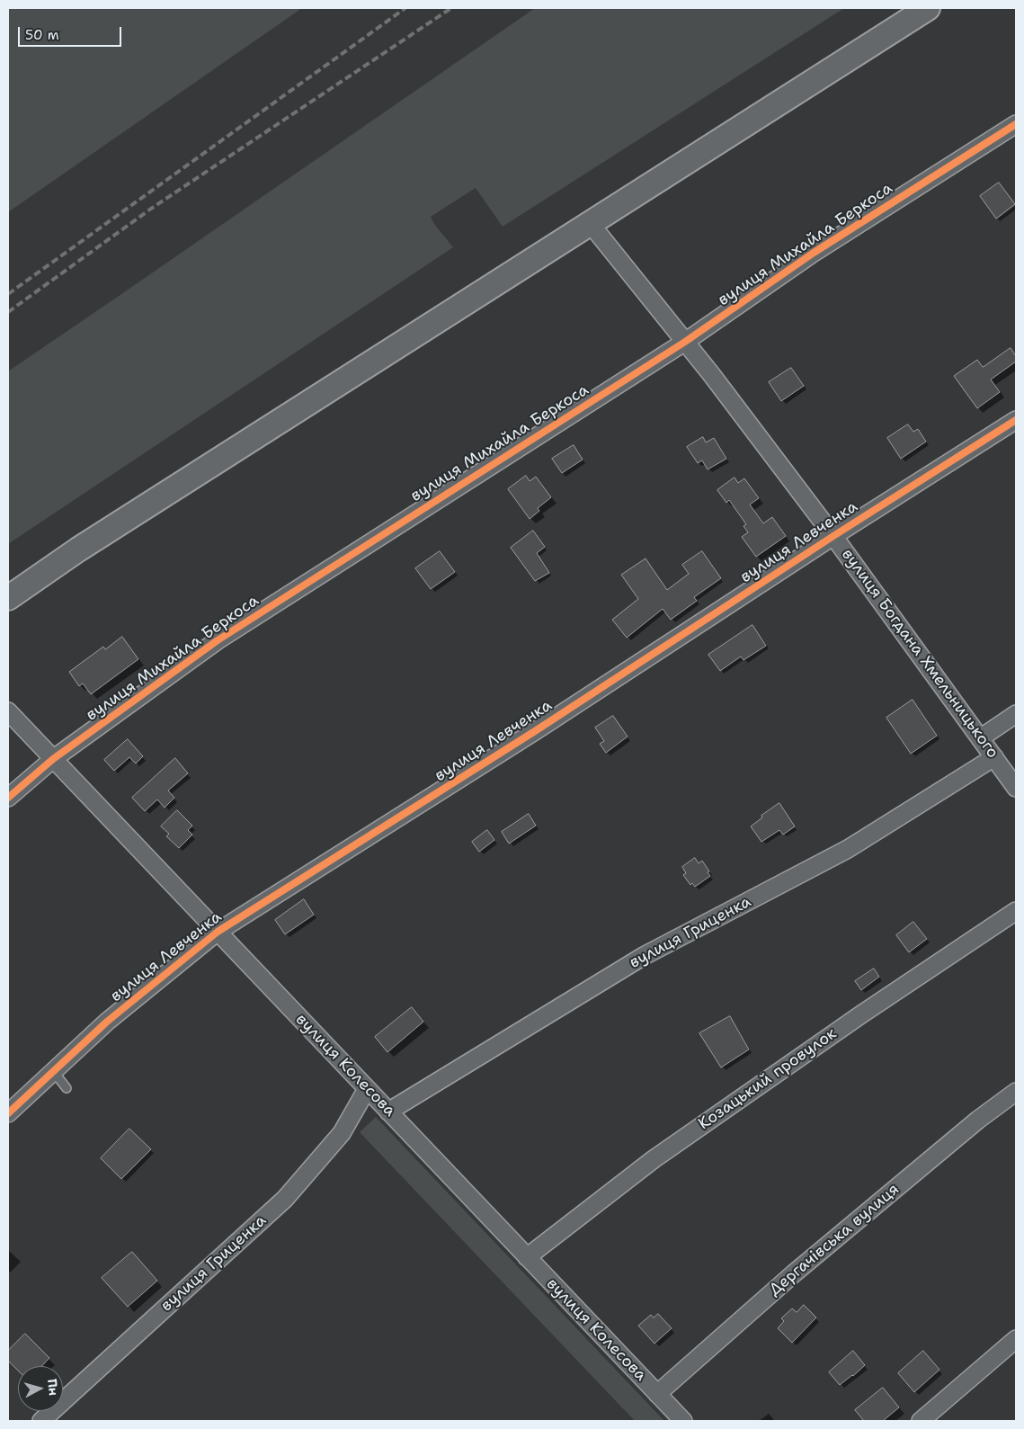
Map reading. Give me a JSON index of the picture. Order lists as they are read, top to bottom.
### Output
{
  "streets": {
    "street": [
      "вулиця Михайла Беркоса",
      "вулиця Левченка",
      "вулиця Богдана Хмельницького",
      "вулиця Гриценка",
      "вулиця Колесова",
      "Козацький провулок",
      "Дергачівська вулиця"
    ]
  },
  "crossings": [
    ["вулиця Михайла Беркоса", "вулиця Богдана Хмельницького"],
    ["вулиця Михайла Беркоса", "вулиця Колесова"],
    ["вулиця Левченка", "вулиця Богдана Хмельницького"],
    ["вулиця Левченка", "вулиця Колесова"],
    ["вулиця Богдана Хмельницького", "вулиця Гриценка"],
    ["вулиця Гриценка", "вулиця Колесова"],
    ["вулиця Колесова", "Козацький провулок"],
    ["вулиця Колесова", "Дергачівська вулиця"]
  ],
  "scale_bar": "50 m",
  "north": "right"
}
